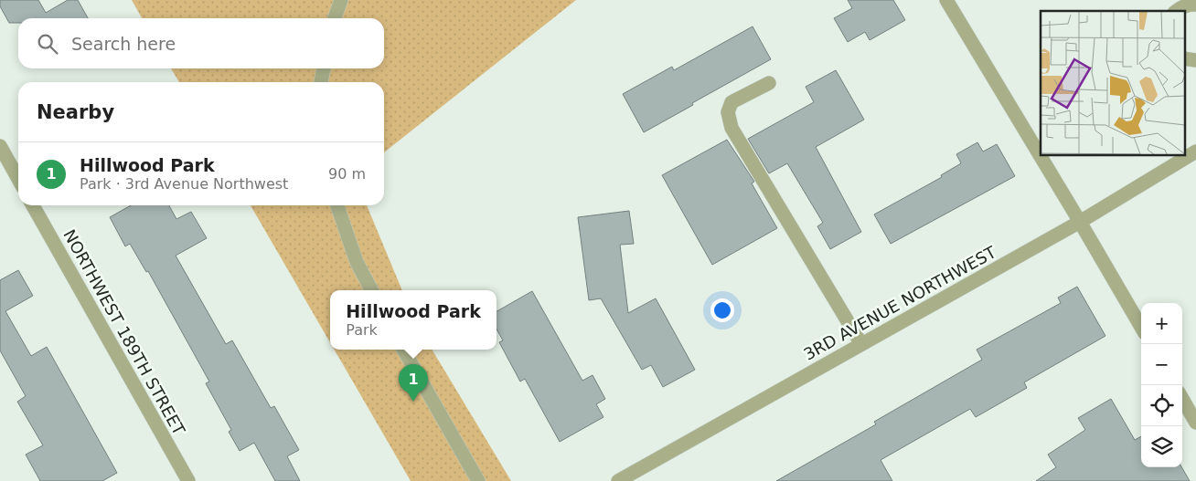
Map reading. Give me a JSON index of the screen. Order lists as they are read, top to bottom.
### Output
{
  "streets": {
    "street": ["3RD AVENUE NORTHWEST", "NORTHWEST 189TH STREET"]
  },
  "page": {
    "search": "Search here",
    "heading": "Nearby",
    "list": [
      {
        "mark": "1",
        "name": "Hillwood Park",
        "note": "Park · 3rd Avenue Northwest",
        "value": "90 m"
      }
    ],
    "popup": ["Hillwood Park", "Park"],
    "map_buttons": ["+", "−"],
    "pins": "1"
  }
}
